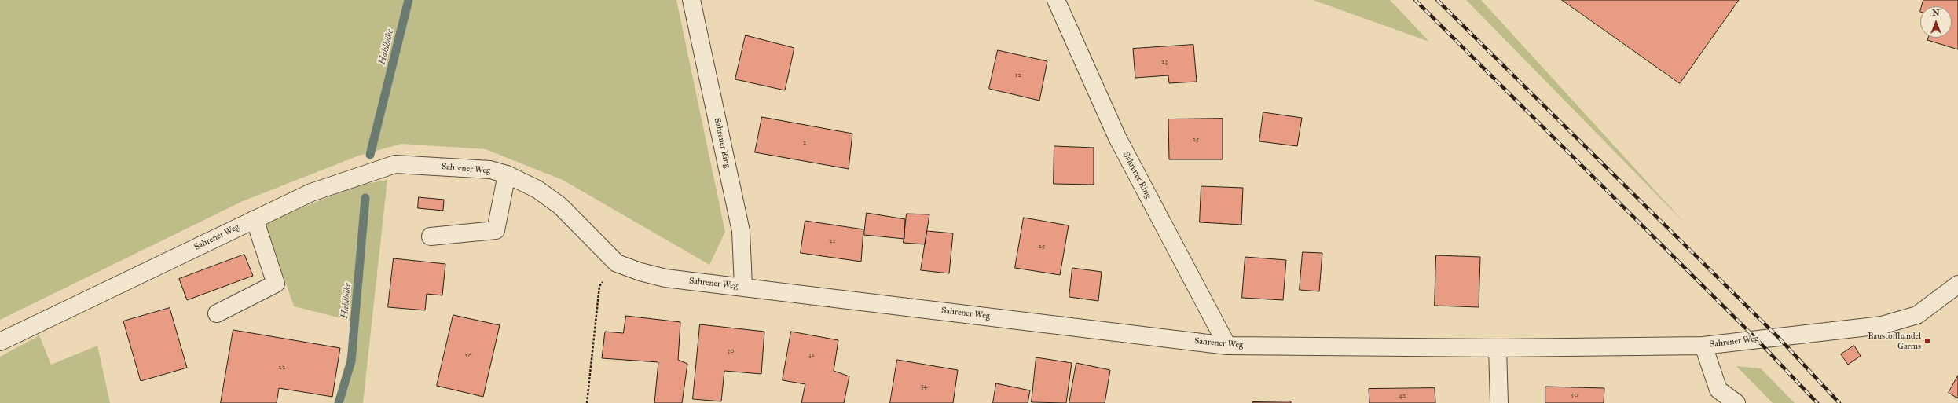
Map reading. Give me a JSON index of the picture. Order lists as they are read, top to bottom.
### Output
{
  "streets": {
    "street": ["Sahrener Ring", "Sahrener Weg"]
  },
  "crossings": [
    ["Sahrener Ring", "Sahrener Weg"]
  ],
  "water": ["Hahlbäke"],
  "places": ["Baustoffhandel Garms"],
  "house_numbers": [
    "23",
    "12",
    "25",
    "2",
    "23",
    "25",
    "30",
    "32",
    "26",
    "22",
    "34",
    "50",
    "42"
  ],
  "north": "top"
}
